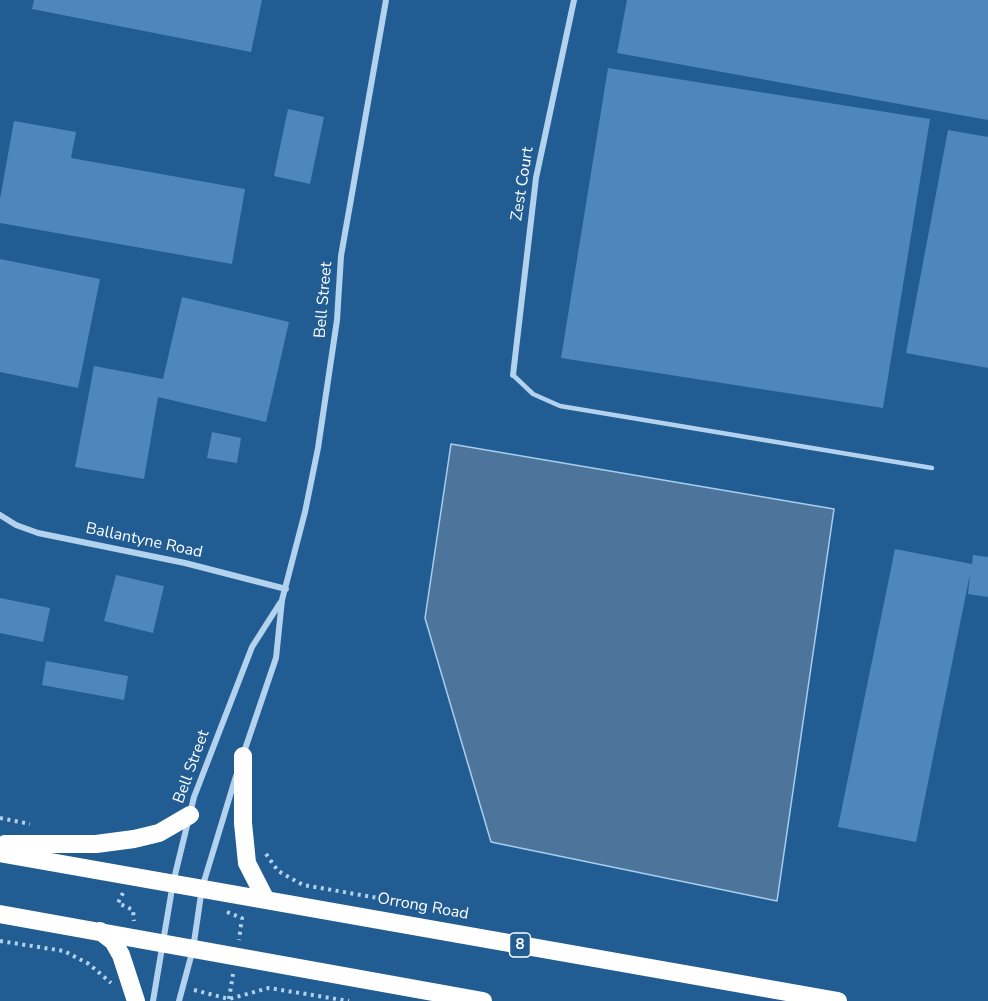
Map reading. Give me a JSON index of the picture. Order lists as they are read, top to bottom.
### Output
{
  "streets": {
    "highway": ["Orrong Road", "8"],
    "street": ["Zest Court", "Bell Street", "Ballantyne Road"]
  },
  "crossings": [
    ["Bell Street", "Ballantyne Road"],
    ["Bell Street", "Orrong Road"]
  ]
}
